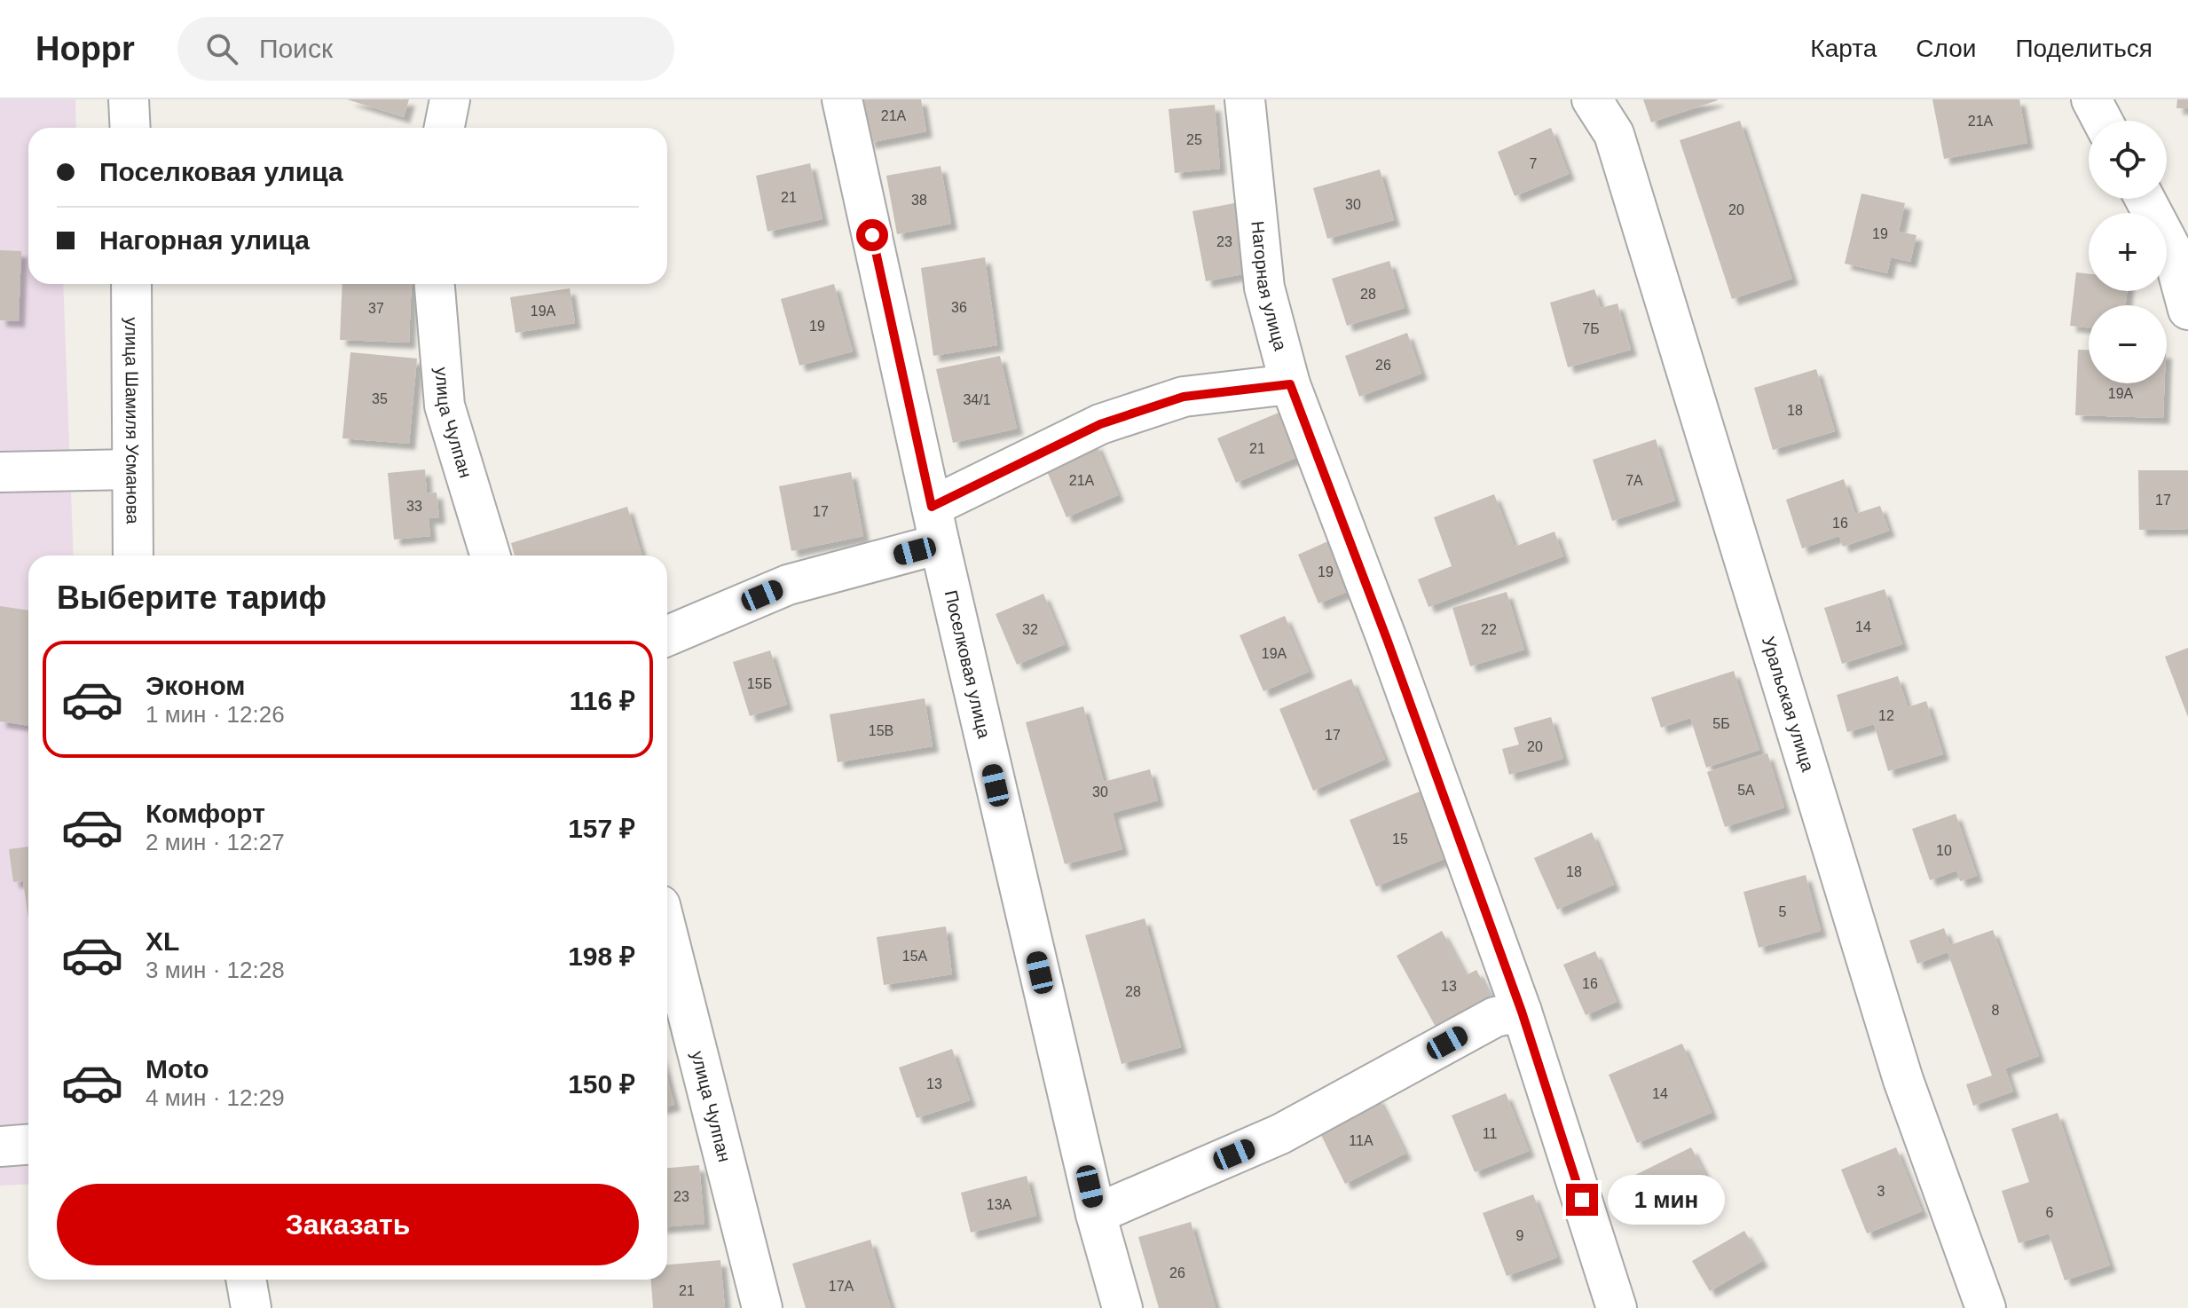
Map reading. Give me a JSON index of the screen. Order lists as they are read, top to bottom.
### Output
{
  "streets": {
    "street": [
      "Нагорная улица",
      "улица Шамиля Усманова",
      "улица Чулпан",
      "Поселковая улица",
      "Уральская улица"
    ]
  },
  "house_numbers": [
    "21А",
    "21А",
    "25",
    "7",
    "21",
    "38",
    "30",
    "20",
    "19",
    "23",
    "28",
    "36",
    "37",
    "19А",
    "19",
    "7Б",
    "26",
    "19А",
    "35",
    "34/1",
    "18",
    "21",
    "21А",
    "7А",
    "17",
    "33",
    "17",
    "16",
    "19",
    "14",
    "32",
    "22",
    "19А",
    "15Б",
    "12",
    "5Б",
    "15В",
    "17",
    "20",
    "5А",
    "30",
    "15",
    "10",
    "18",
    "5",
    "15А",
    "16",
    "13",
    "28",
    "8",
    "13",
    "14",
    "11",
    "11А",
    "3",
    "23",
    "13А",
    "6",
    "9",
    "26",
    "17А",
    "21"
  ],
  "page": {
    "header": "Hoppr",
    "search": "Поиск",
    "nav": ["Карта", "Слои", "Поделиться"],
    "map_buttons": ["+", "−"],
    "banner": ["Поселковая улица", "Нагорная улица"],
    "heading": "Выберите тариф",
    "list": [
      {
        "name": "Эконом",
        "note": "1 мин · 12:26",
        "value": "116 ₽"
      },
      {
        "name": "Комфорт",
        "note": "2 мин · 12:27",
        "value": "157 ₽"
      },
      {
        "name": "XL",
        "note": "3 мин · 12:28",
        "value": "198 ₽"
      },
      {
        "name": "Moto",
        "note": "4 мин · 12:29",
        "value": "150 ₽"
      }
    ],
    "buttons": "Заказать",
    "bubble": "1 мин"
  }
}
